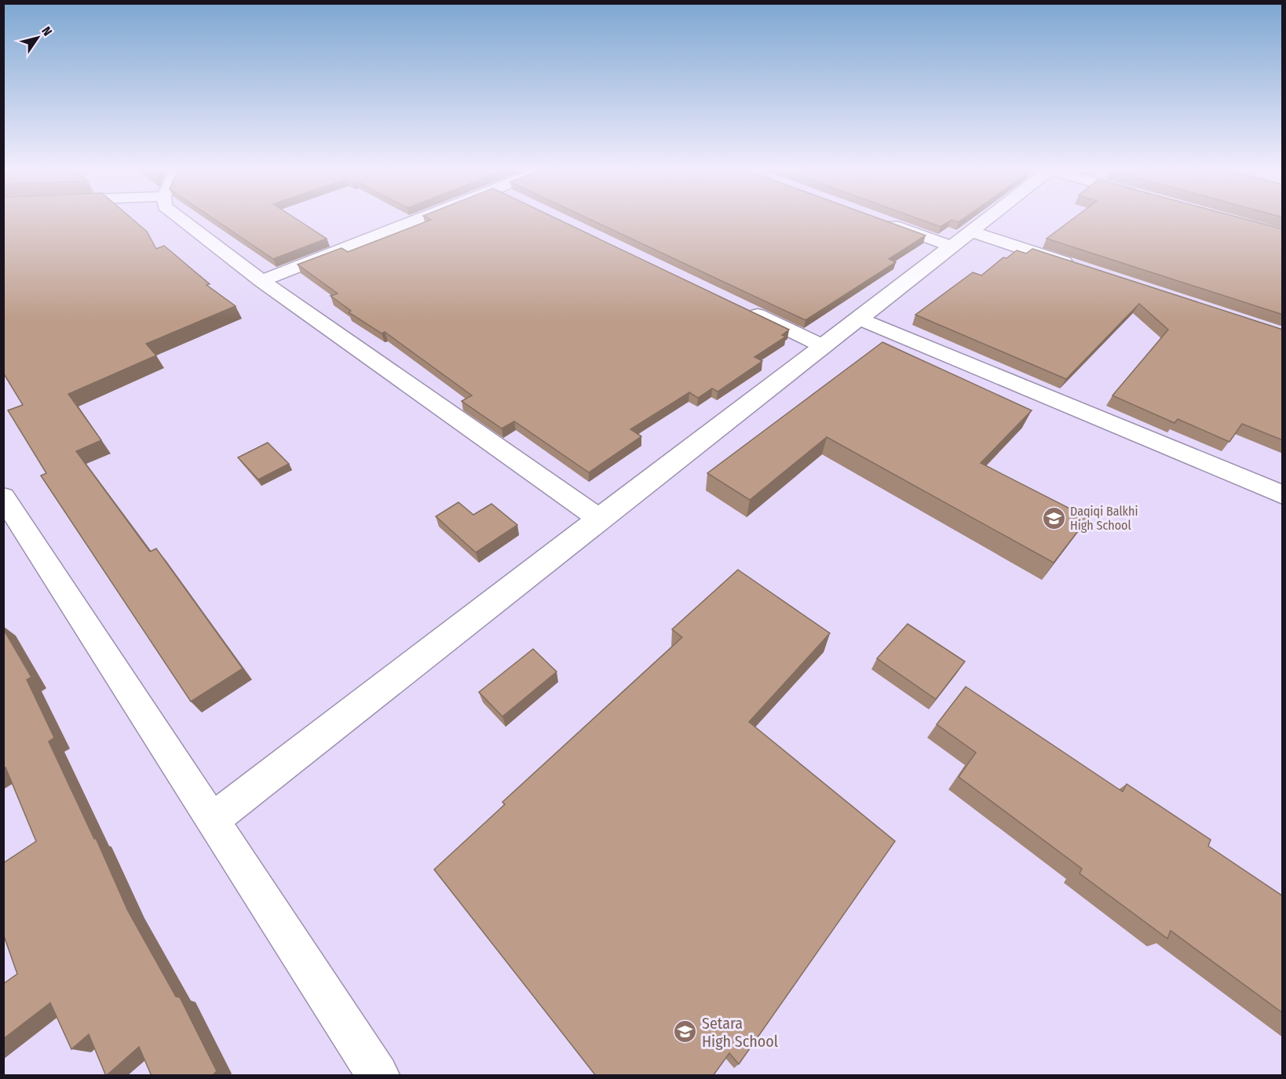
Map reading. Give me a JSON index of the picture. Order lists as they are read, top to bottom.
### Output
{
  "places": {
    "school or university": ["Daqiqi Balkhi High School", "Setara High School"]
  },
  "north": "top right"
}
